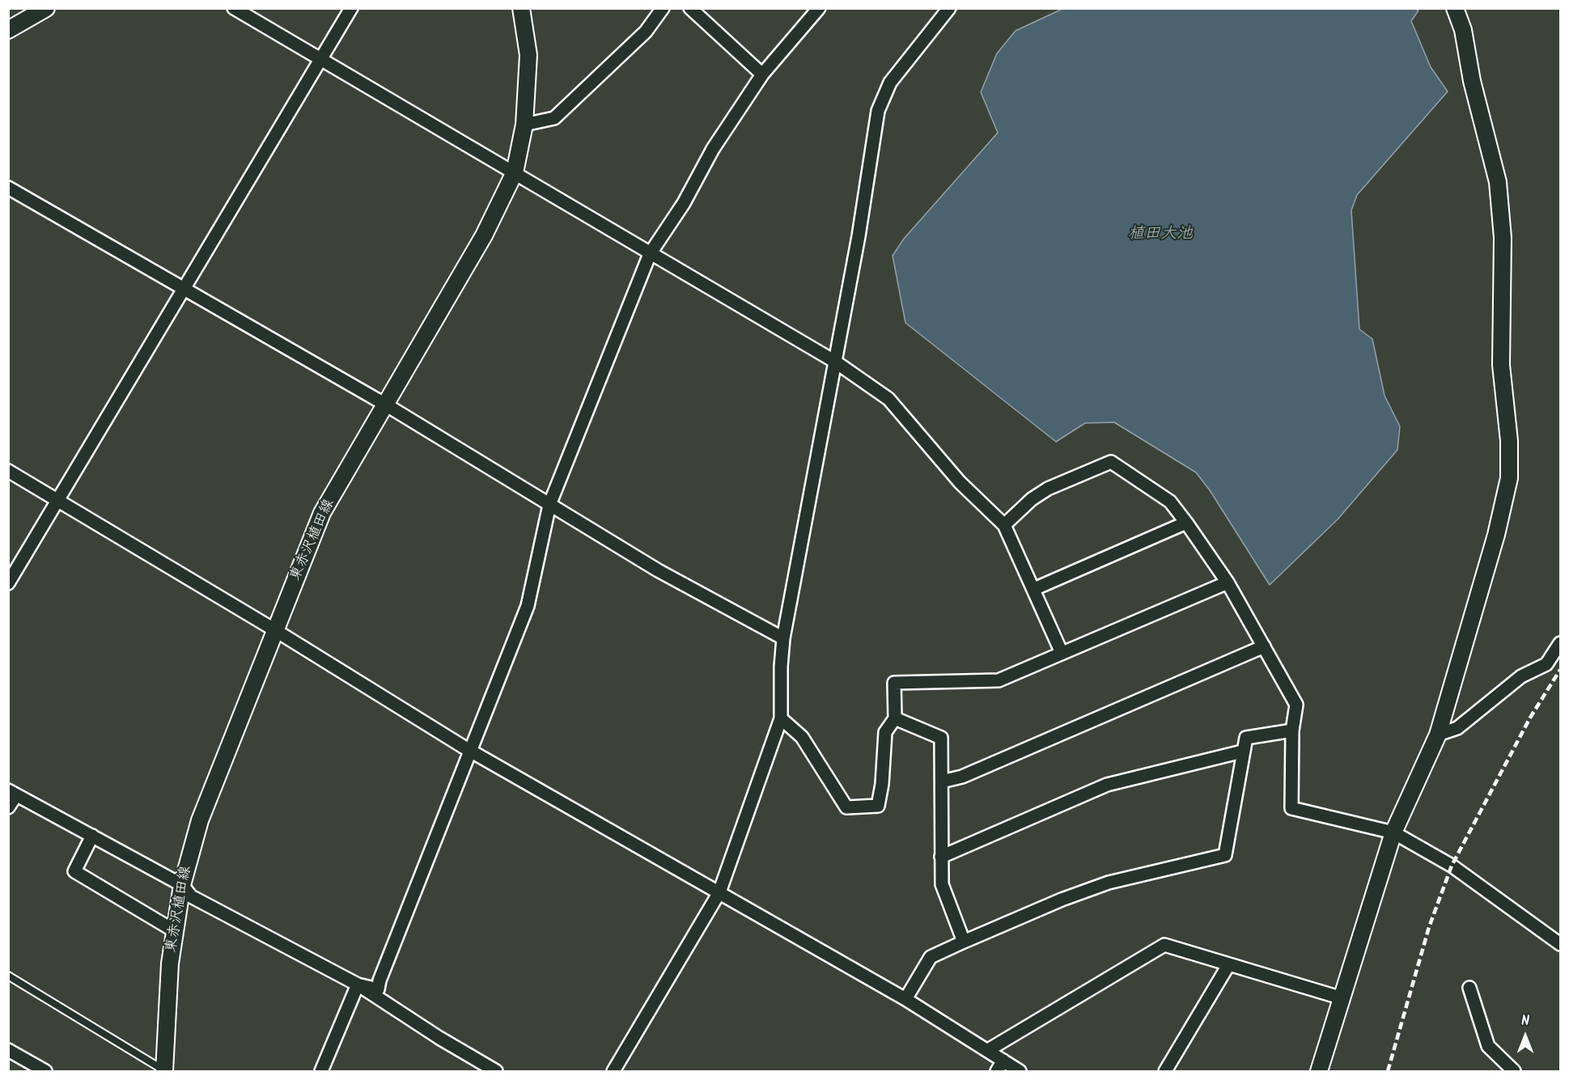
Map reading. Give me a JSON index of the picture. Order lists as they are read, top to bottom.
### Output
{
  "streets": {
    "main road": ["東赤沢植田線"]
  },
  "water": ["植田大池"],
  "north": "top"
}
